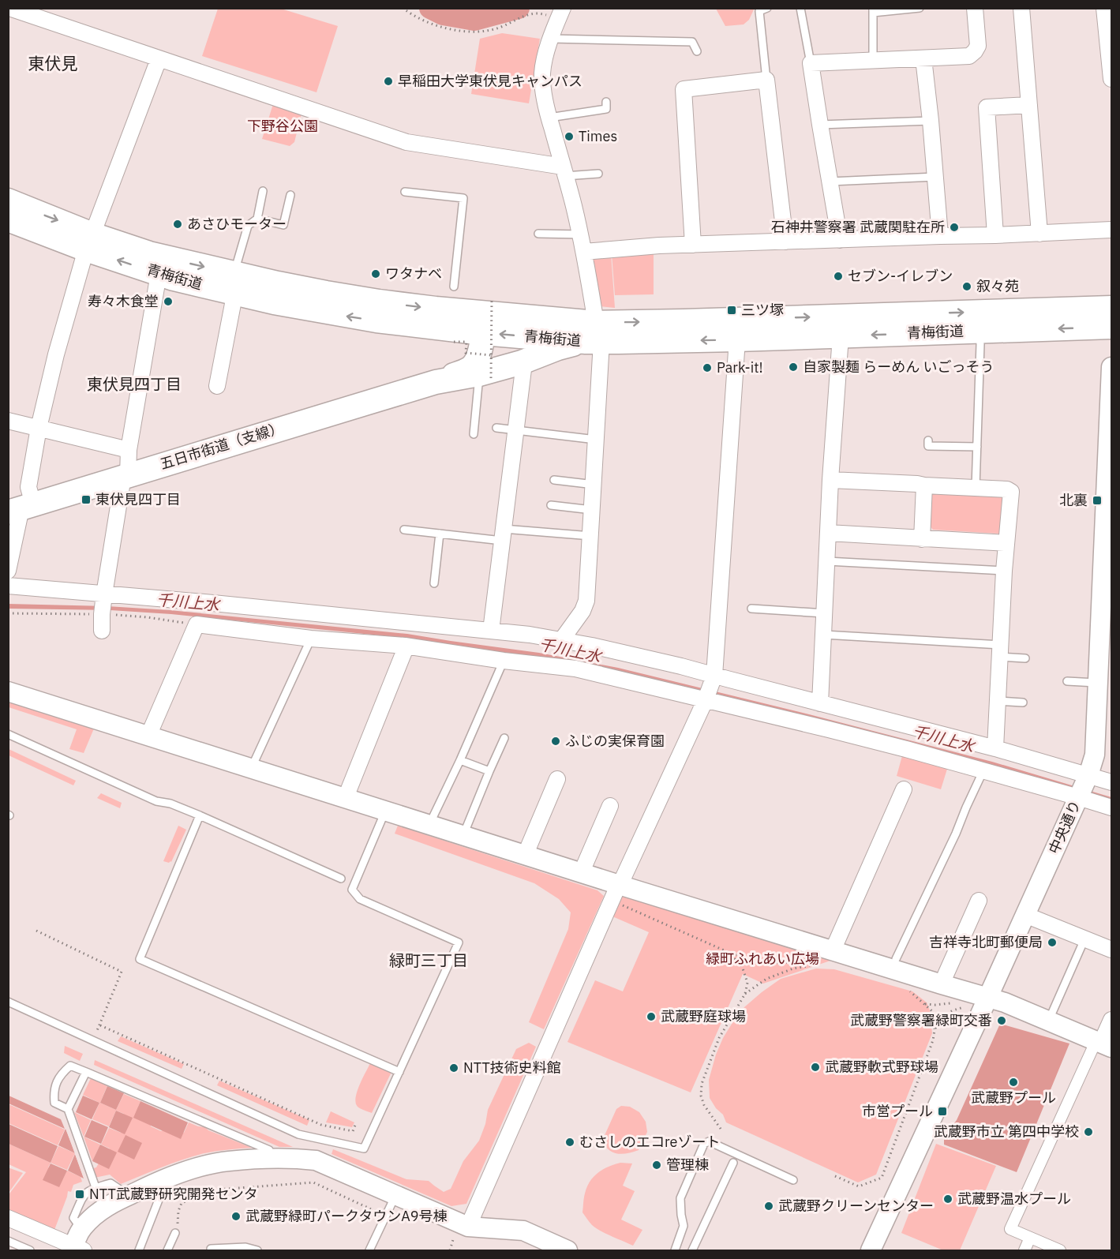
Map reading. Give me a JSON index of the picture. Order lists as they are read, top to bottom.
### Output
{
  "streets": {
    "main road": ["青梅街道", "五日市街道（支線）"],
    "street": ["中央通り"]
  },
  "crossings": [
    ["青梅街道", "五日市街道（支線）"]
  ],
  "districts": ["東伏見", "東伏見四丁目", "緑町三丁目"],
  "water": ["千川上水"],
  "parks": ["下野谷公園", "緑町ふれあい広場"],
  "places": {
    "other": [
      "早稲田大学東伏見キャンパス",
      "Times",
      "あさひモーター",
      "石神井警察署 武蔵関駐在所",
      "ワタナベ",
      "セブン-イレブン",
      "叙々苑",
      "寿々木食堂",
      "自家製麺 らーめん いごっそう",
      "Park-it!",
      "ふじの実保育園",
      "吉祥寺北町郵便局",
      "武蔵野庭球場",
      "武蔵野警察署緑町交番",
      "武蔵野軟式野球場",
      "NTT技術史料館",
      "武蔵野プール",
      "武蔵野市立 第四中学校",
      "むさしのエコreゾート",
      "管理棟",
      "武蔵野温水プール",
      "武蔵野クリーンセンター",
      "武蔵野緑町パークタウンA9号棟"
    ],
    "transit": [
      "三ツ塚",
      "東伏見四丁目",
      "北裏",
      "市営プール",
      "NTT武蔵野研究開発センタ"
    ]
  }
}
